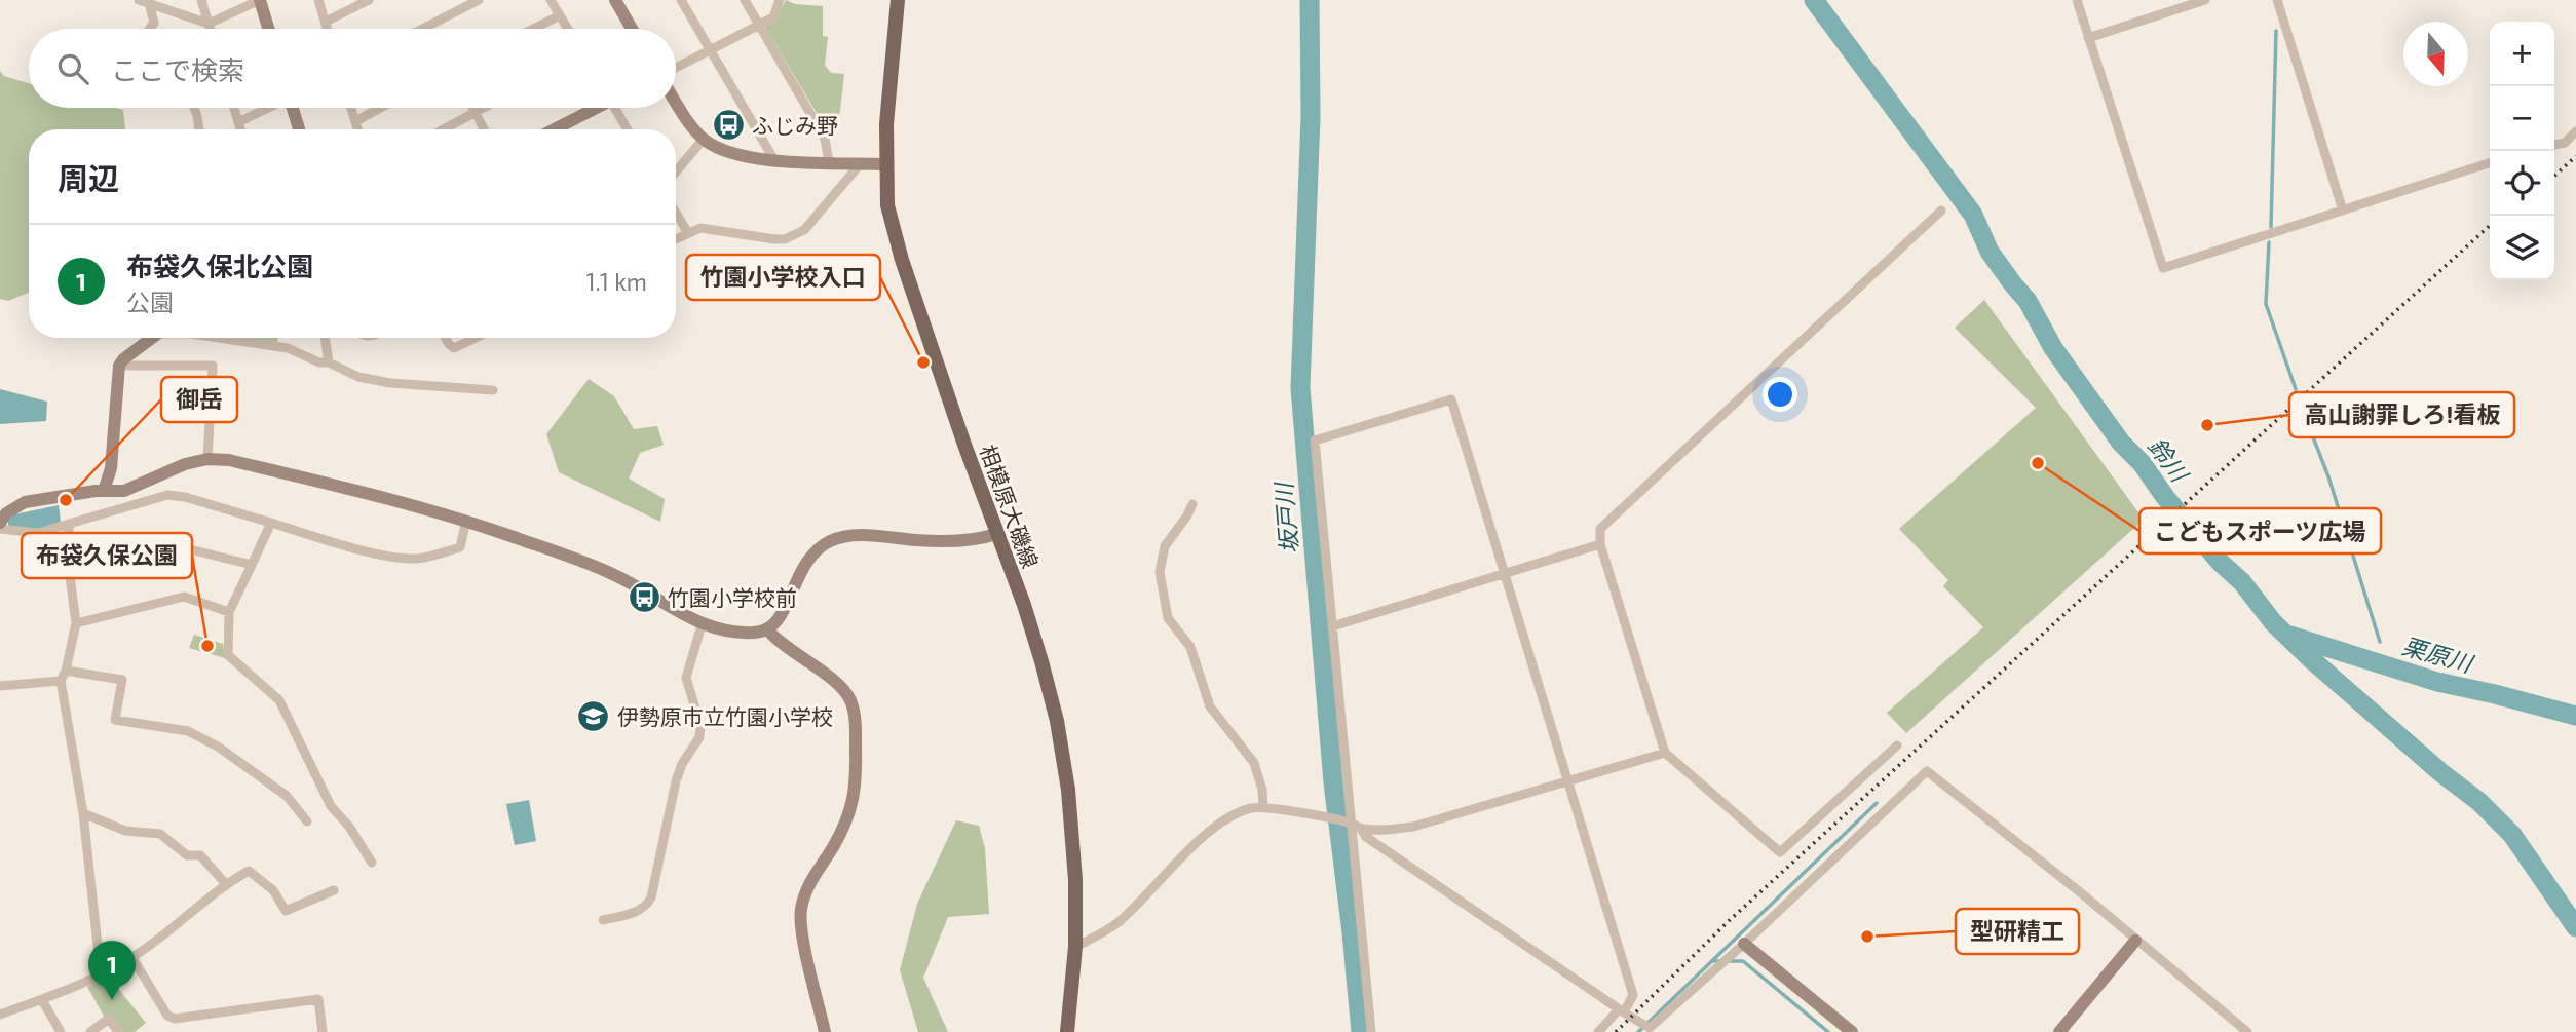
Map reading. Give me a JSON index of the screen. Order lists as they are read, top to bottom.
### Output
{
  "streets": {
    "main road": ["相模原大磯線"]
  },
  "water": ["鈴川", "坂戸川", "栗原川"],
  "places": {
    "bus stop": ["ふじみ野", "竹園小学校前"],
    "other": [
      "竹園小学校入口",
      "高山謝罪しろ!看板",
      "こどもスポーツ広場",
      "御岳",
      "布袋久保公園",
      "型研精工"
    ],
    "school or university": ["伊勢原市立竹園小学校"]
  },
  "north": "bottom",
  "page": {
    "map_buttons": ["+", "−"],
    "search": "ここで検索",
    "heading": "周辺",
    "list": [
      {
        "mark": "1",
        "name": "布袋久保北公園",
        "note": "公園",
        "value": "1.1 km"
      }
    ],
    "pins": "1"
  }
}
